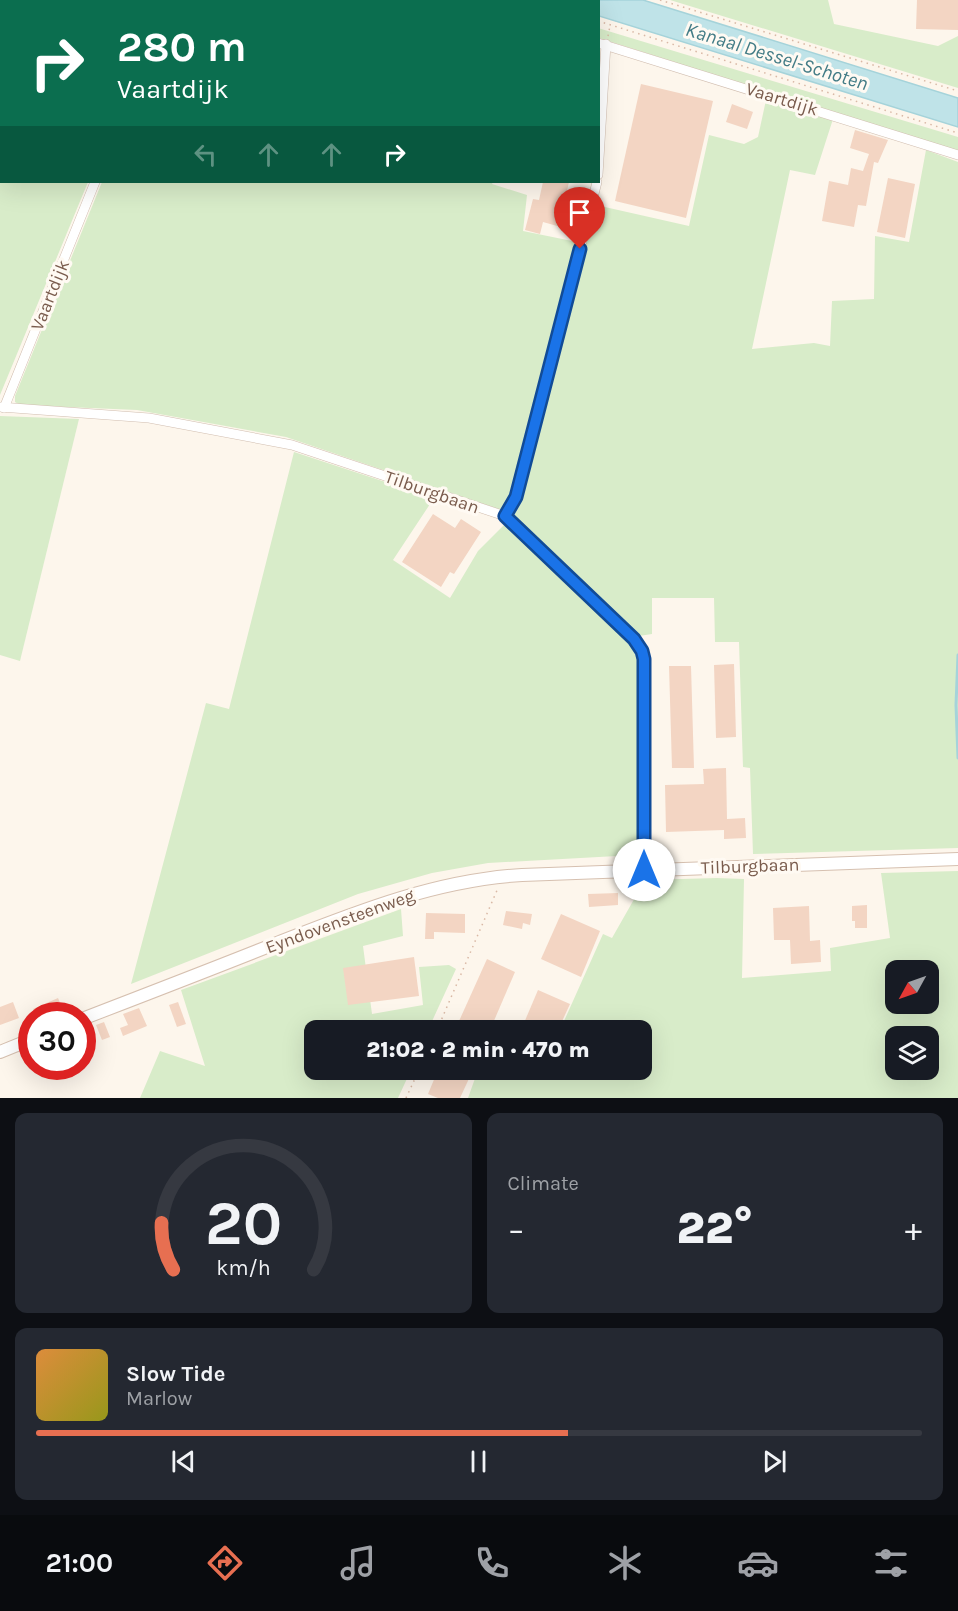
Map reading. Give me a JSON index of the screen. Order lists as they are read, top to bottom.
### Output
{
  "streets": {
    "street": ["Vaartdijk", "Tilburgbaan", "Eyndovensteenweg"]
  },
  "crossings": [
    ["Vaartdijk", "Tilburgbaan"],
    ["Tilburgbaan", "Eyndovensteenweg"]
  ],
  "water": ["Kanaal Dessel-Schoten"],
  "north": "bottom left",
  "page": {
    "turn": ["280 m", "Vaartdijk"],
    "limit": "30",
    "trip": "21:02 · 2 min · 470 m",
    "tile": "Climate",
    "heat": ["−", "22°", "+"],
    "song": ["Slow Tide", "Marlow"],
    "tabs": "21:00",
    "gauge": ["20", "km/h"]
  }
}
